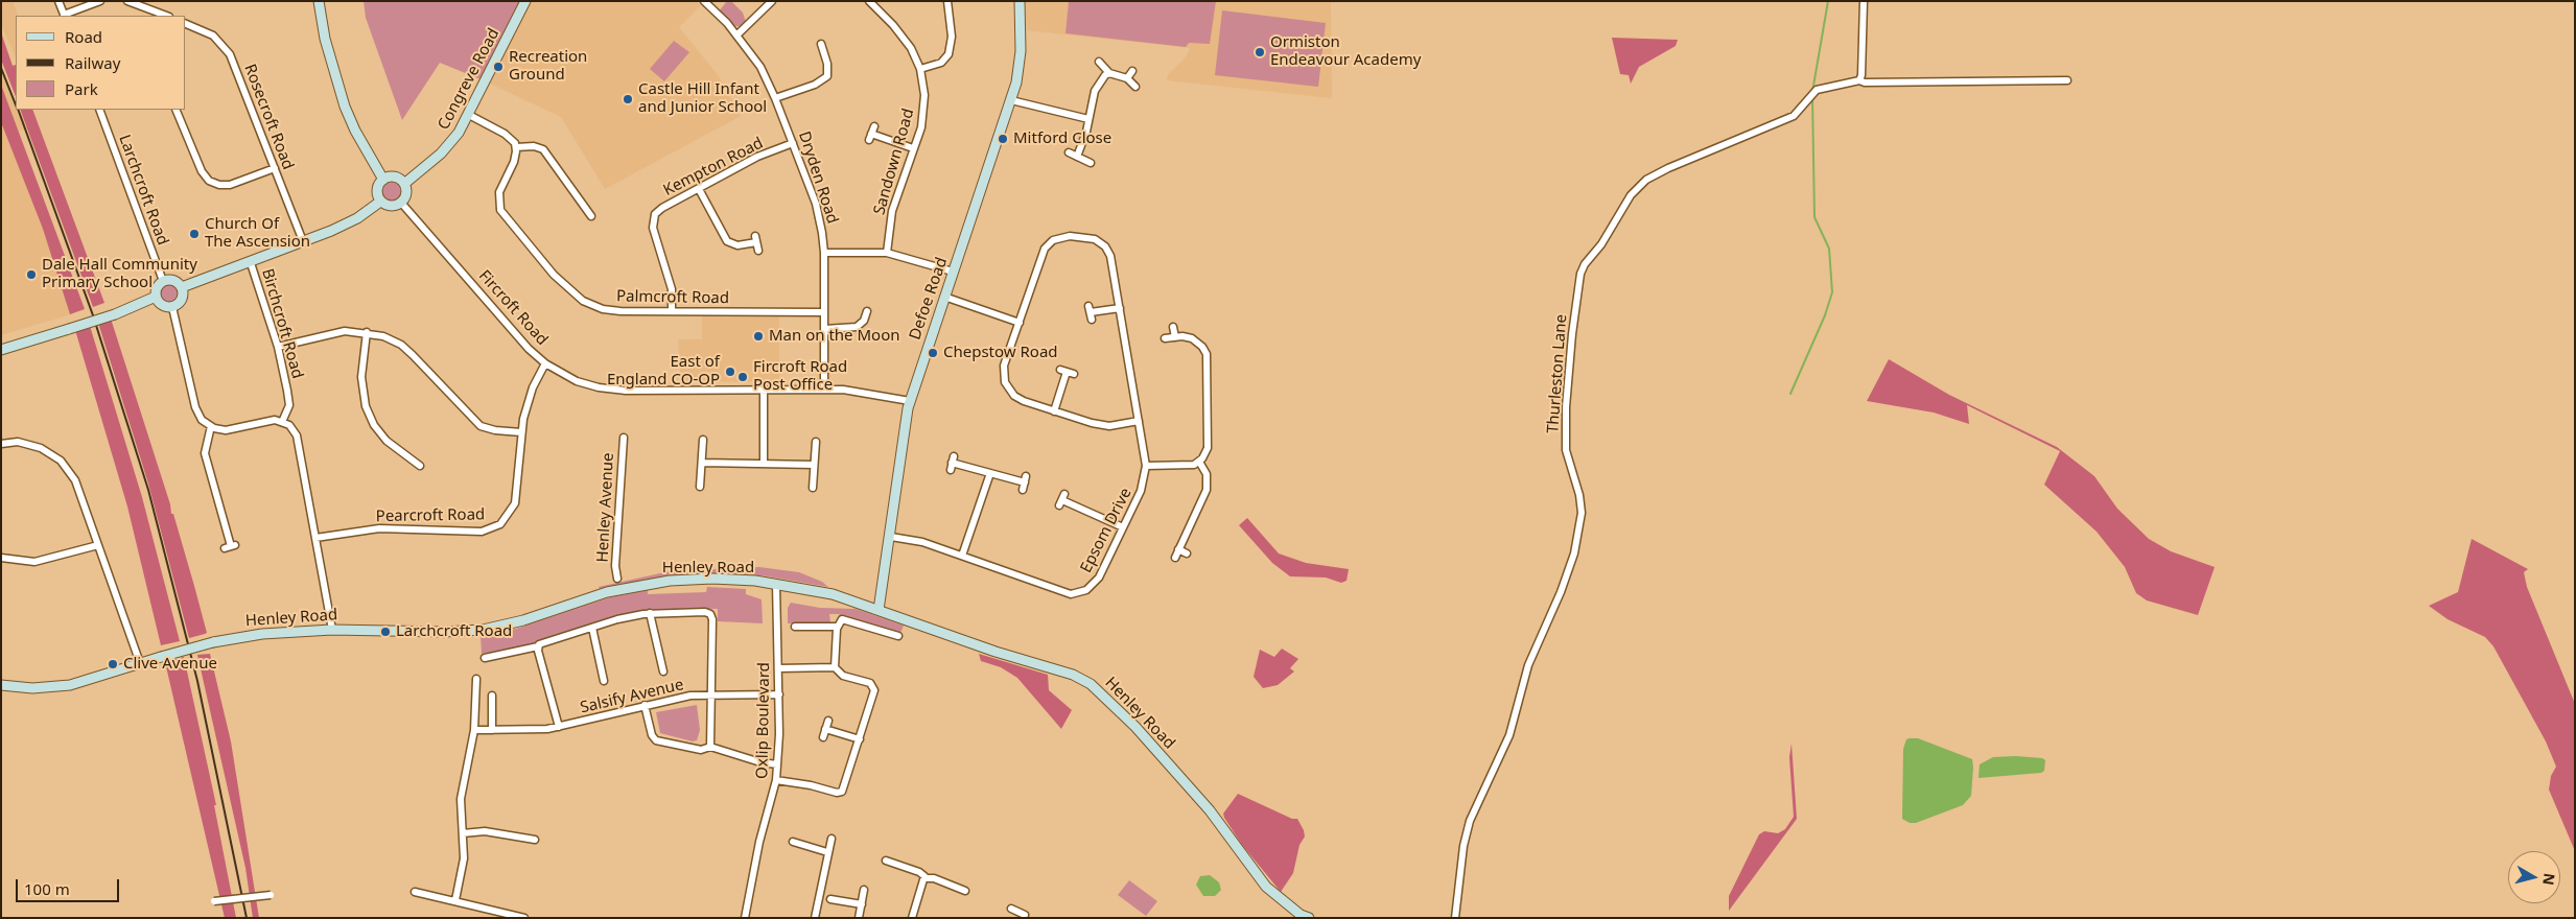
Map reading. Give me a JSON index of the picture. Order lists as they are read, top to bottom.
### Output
{
  "streets": {
    "street": [
      "Congreve Road",
      "Rosecroft Road",
      "Sandown Road",
      "Kempton Road",
      "Dryden Road",
      "Larchcroft Road",
      "Palmcroft Road",
      "Defoe Road",
      "Fircroft Road",
      "Birchcroft Road",
      "Thurleston Lane",
      "Henley Avenue",
      "Pearcroft Road",
      "Epsom Drive",
      "Henley Road",
      "Salsify Avenue",
      "Oxlip Boulevard"
    ]
  },
  "crossings": [
    ["Congreve Road", "Fircroft Road"],
    ["Kempton Road", "Dryden Road"],
    ["Kempton Road", "Palmcroft Road"],
    ["Dryden Road", "Palmcroft Road"],
    ["Dryden Road", "Fircroft Road"],
    ["Defoe Road", "Fircroft Road"],
    ["Defoe Road", "Epsom Drive"],
    ["Defoe Road", "Henley Road"],
    ["Fircroft Road", "Pearcroft Road"],
    ["Henley Road", "Oxlip Boulevard"],
    ["Salsify Avenue", "Oxlip Boulevard"]
  ],
  "places": [
    "Ormiston Endeavour Academy",
    "Recreation Ground",
    "Castle Hill Infant and Junior School",
    "Mitford Close",
    "Church Of The Ascension",
    "Dale Hall Community Primary School",
    "Man on the Moon",
    "Chepstow Road",
    "East of England CO-OP",
    "Fircroft Road Post Office",
    "Larchcroft Road",
    "Clive Avenue"
  ],
  "legend": ["Road", "Railway", "Park"],
  "scale_bar": "100 m",
  "north": "right"
}
